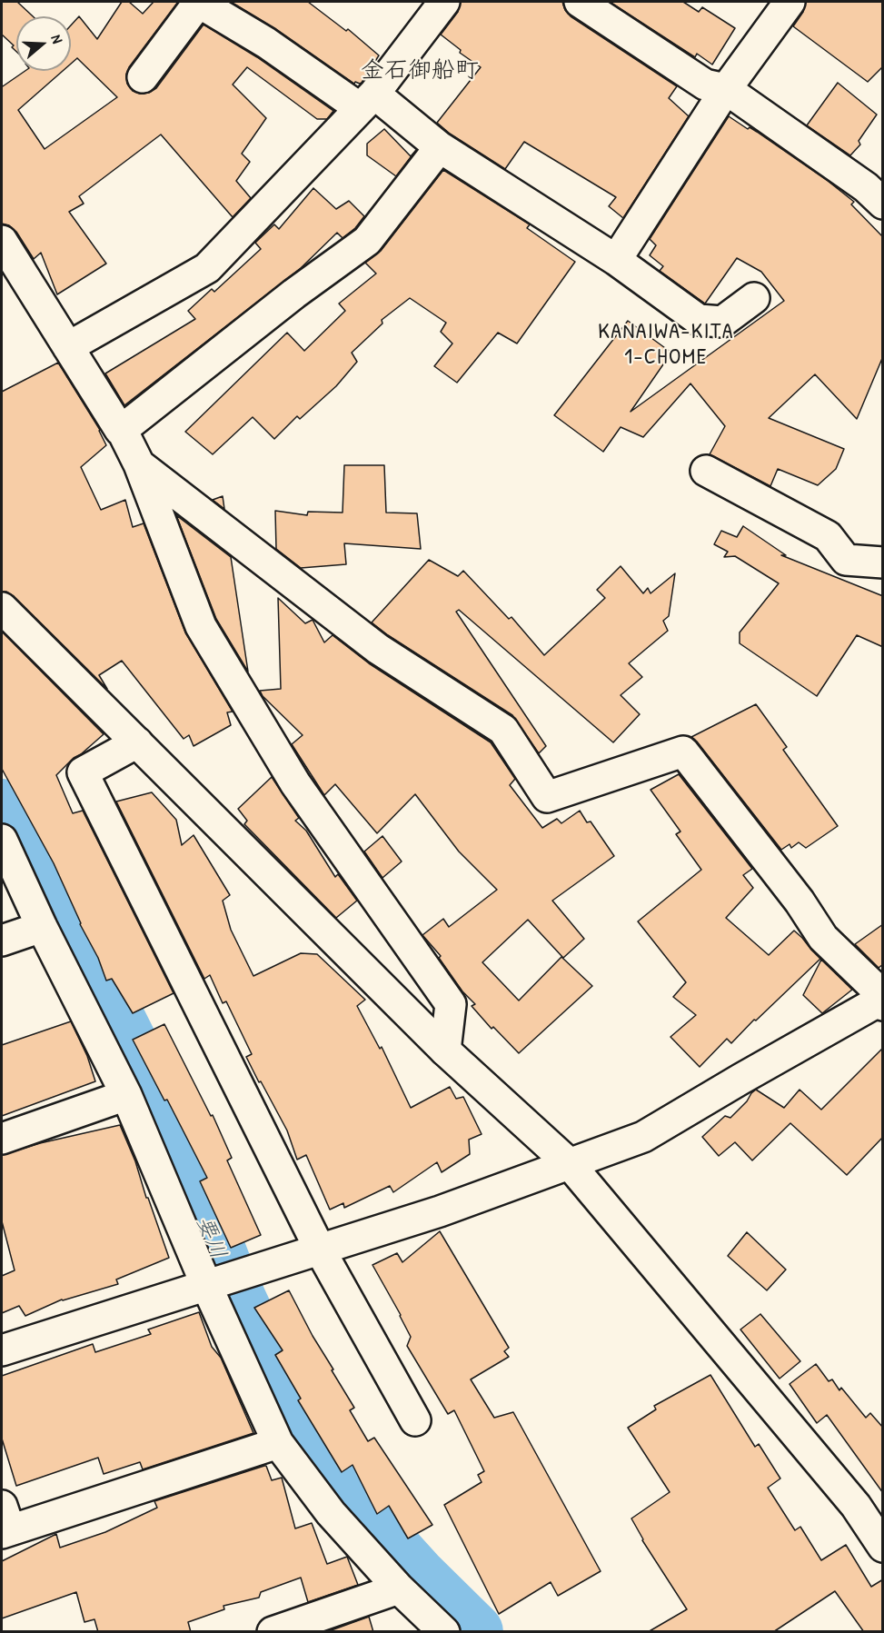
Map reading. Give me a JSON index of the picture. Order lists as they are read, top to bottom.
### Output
{
  "districts": ["金石御船町", "KANAIWA-KITA 1-CHOME"],
  "water": ["要川"],
  "north": "right"
}
